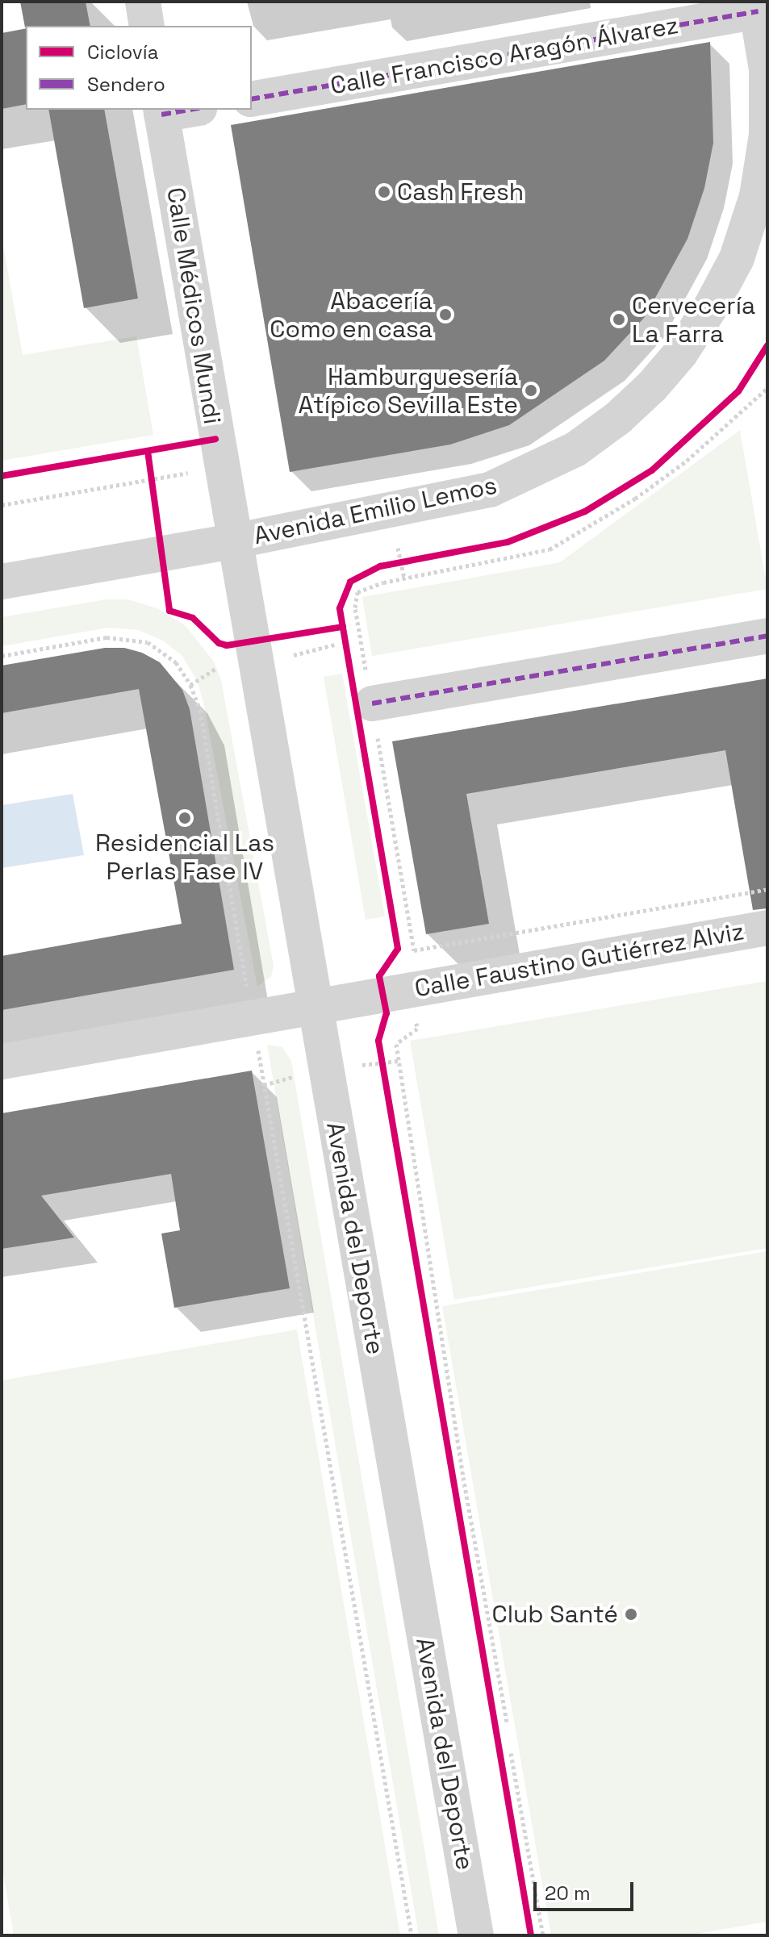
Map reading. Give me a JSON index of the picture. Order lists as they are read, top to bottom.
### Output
{
  "streets": {
    "street": [
      "Calle Francisco Aragón Álvarez",
      "Calle Médicos Mundi",
      "Avenida Emilio Lemos",
      "Calle Faustino Gutiérrez Alviz",
      "Avenida del Deporte"
    ]
  },
  "crossings": [
    ["Calle Francisco Aragón Álvarez", "Avenida Emilio Lemos"],
    ["Calle Médicos Mundi", "Avenida Emilio Lemos"],
    ["Calle Médicos Mundi", "Avenida del Deporte"],
    ["Avenida Emilio Lemos", "Avenida del Deporte"],
    ["Calle Faustino Gutiérrez Alviz", "Avenida del Deporte"]
  ],
  "places": [
    "Cash Fresh",
    "Abacería Como en casa",
    "Cervecería La Farra",
    "Hamburguesería Atípico Sevilla Este",
    "Residencial Las Perlas Fase IV",
    "Club Santé"
  ],
  "legend": ["Ciclovía", "Sendero"],
  "scale_bar": "20 m"
}
